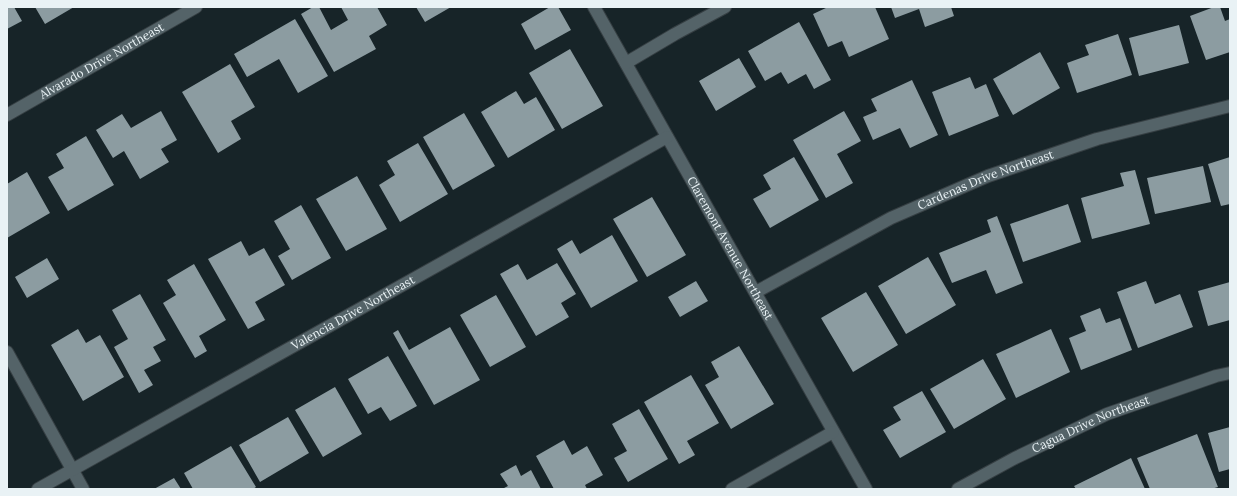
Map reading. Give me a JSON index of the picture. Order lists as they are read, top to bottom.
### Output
{
  "streets": {
    "street": [
      "Alvarado Drive Northeast",
      "Cardenas Drive Northeast",
      "Claremont Avenue Northeast",
      "Valencia Drive Northeast",
      "Cagua Drive Northeast"
    ]
  },
  "crossings": [
    ["Cardenas Drive Northeast", "Claremont Avenue Northeast"],
    ["Claremont Avenue Northeast", "Valencia Drive Northeast"]
  ]
}
